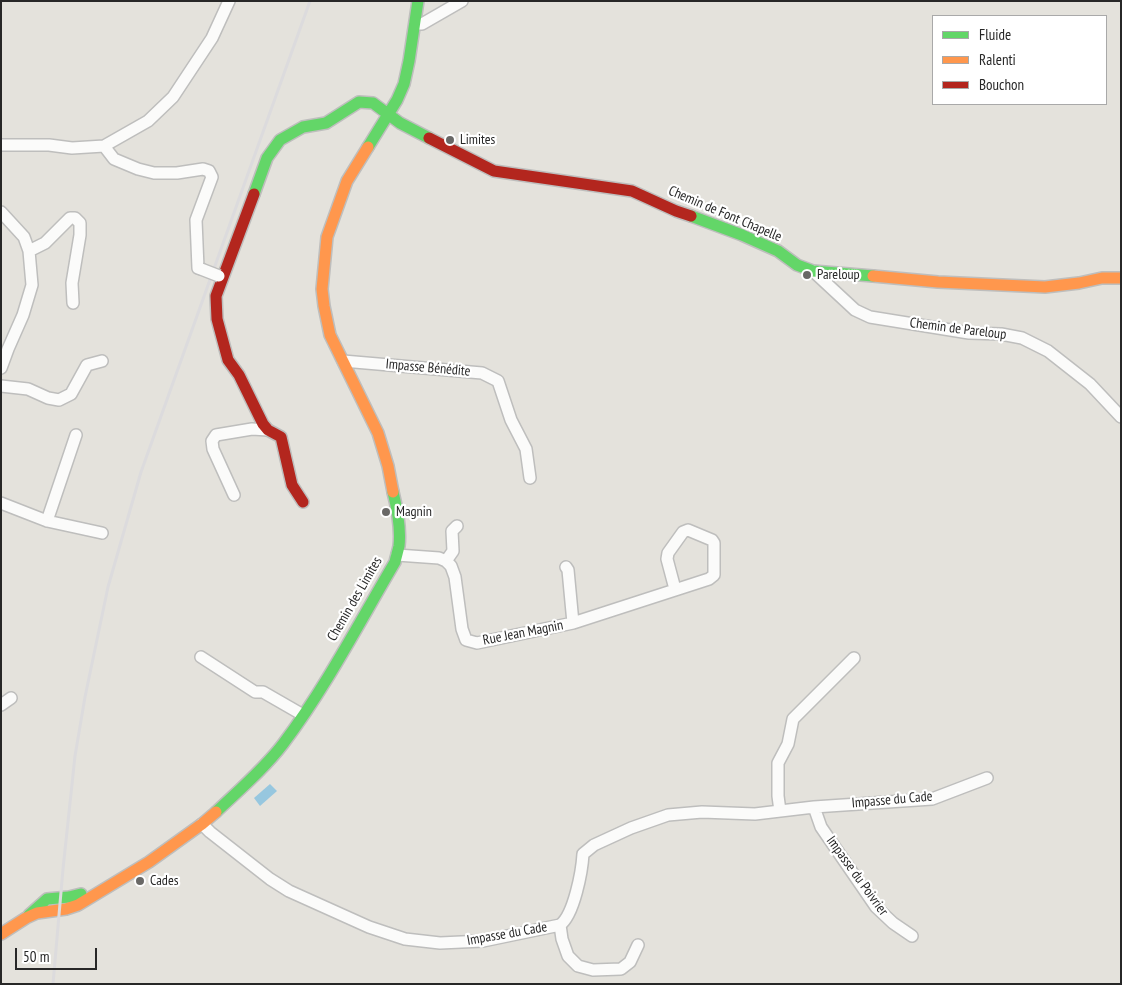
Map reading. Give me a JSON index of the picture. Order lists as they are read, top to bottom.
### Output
{
  "streets": {
    "street": [
      "Chemin de Font Chapelle",
      "Chemin de Pareloup",
      "Impasse Bénédite",
      "Chemin des Limites",
      "Rue Jean Magnin",
      "Impasse du Cade",
      "Impasse du Poivrier"
    ]
  },
  "crossings": [
    ["Chemin de Font Chapelle", "Chemin de Pareloup"],
    ["Chemin de Font Chapelle", "Chemin des Limites"],
    ["Impasse Bénédite", "Chemin des Limites"],
    ["Chemin des Limites", "Impasse du Cade"],
    ["Impasse du Cade", "Impasse du Poivrier"]
  ],
  "places": [
    "Limites",
    "Pareloup",
    "Magnin",
    "Cades"
  ],
  "legend": ["Fluide", "Ralenti", "Bouchon"],
  "scale_bar": "50 m"
}
